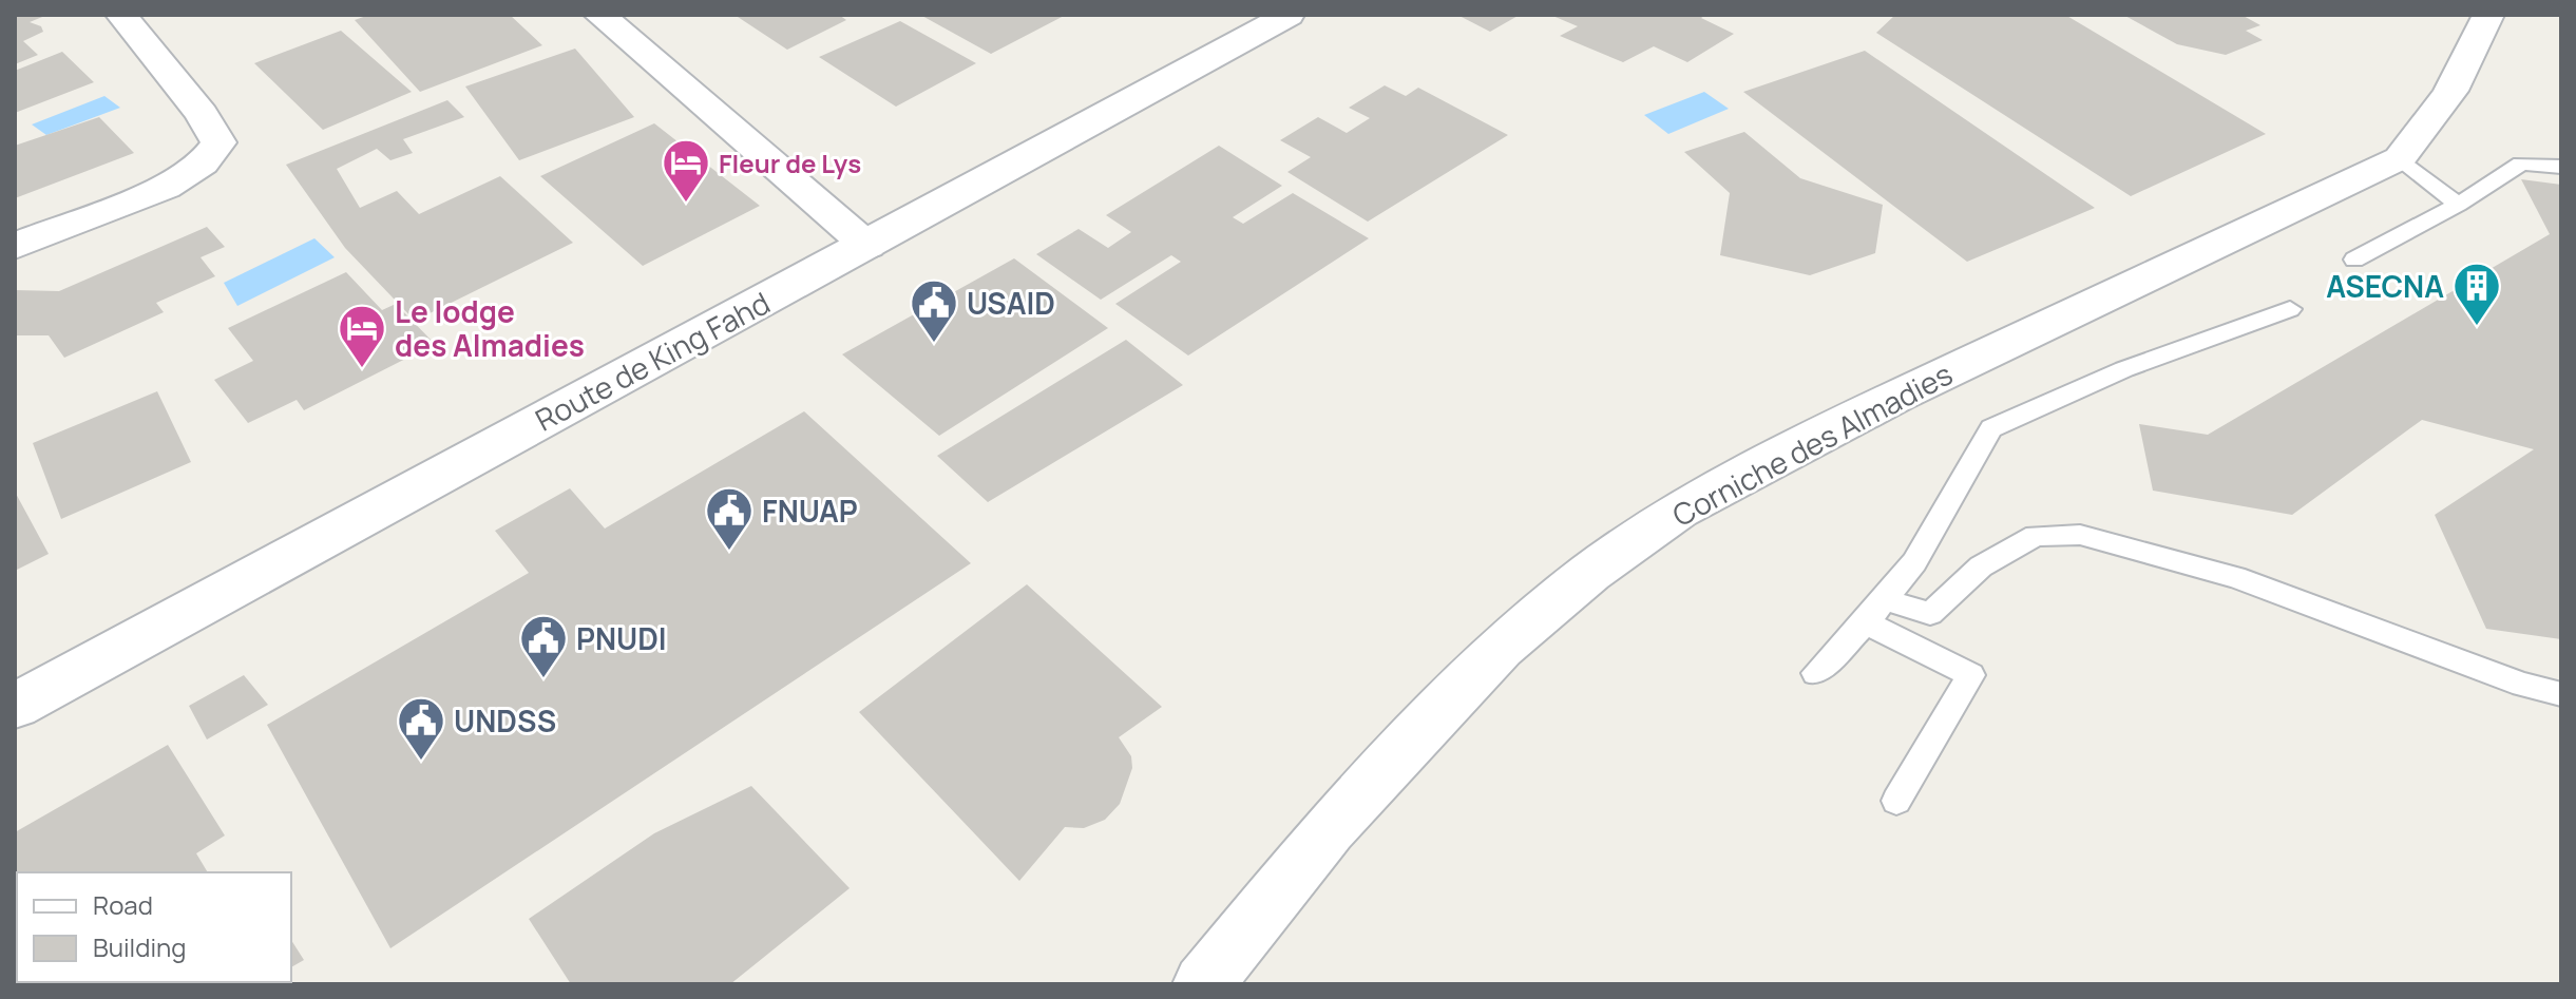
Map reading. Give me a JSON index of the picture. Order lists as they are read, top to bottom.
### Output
{
  "streets": {
    "street": ["Route de King Fahd", "Corniche des Almadies"]
  },
  "places": {
    "hotel": ["Fleur de Lys", "Le lodge des Almadies"],
    "building": ["ASECNA"],
    "public building": [
      "USAID",
      "FNUAP",
      "PNUDI",
      "UNDSS"
    ]
  },
  "legend": ["Road", "Building"]
}
